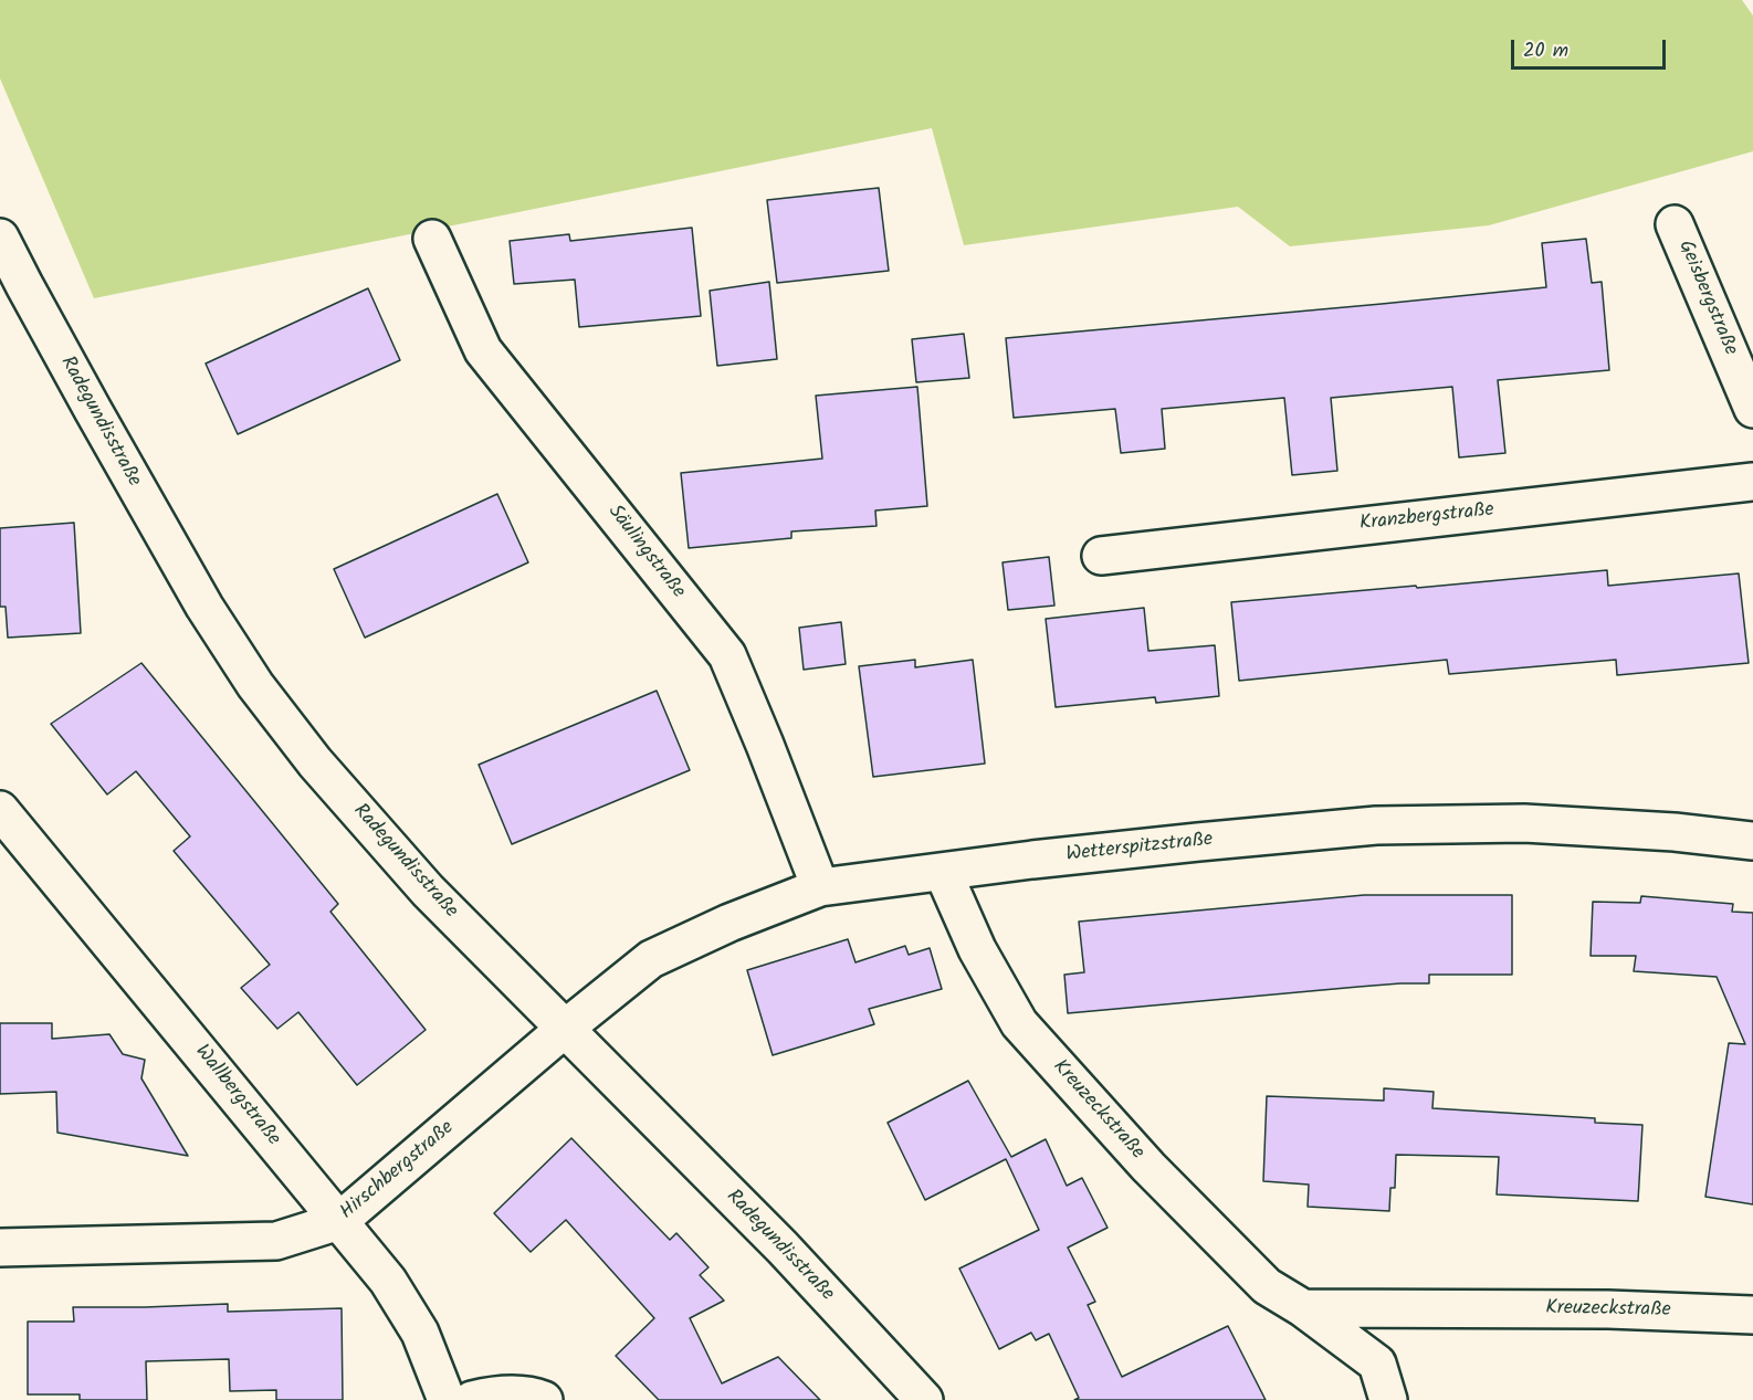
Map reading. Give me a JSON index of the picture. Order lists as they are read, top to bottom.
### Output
{
  "streets": {
    "street": [
      "Geisbergstraße",
      "Radegundisstraße",
      "Kranzbergstraße",
      "Säulingstraße",
      "Wetterspitzstraße",
      "Wallbergstraße",
      "Kreuzeckstraße",
      "Hirschbergstraße"
    ]
  },
  "crossings": [
    ["Radegundisstraße", "Wetterspitzstraße"],
    ["Radegundisstraße", "Hirschbergstraße"],
    ["Säulingstraße", "Wetterspitzstraße"],
    ["Wetterspitzstraße", "Kreuzeckstraße"],
    ["Wetterspitzstraße", "Hirschbergstraße"],
    ["Wallbergstraße", "Hirschbergstraße"]
  ],
  "scale_bar": "20 m"
}
